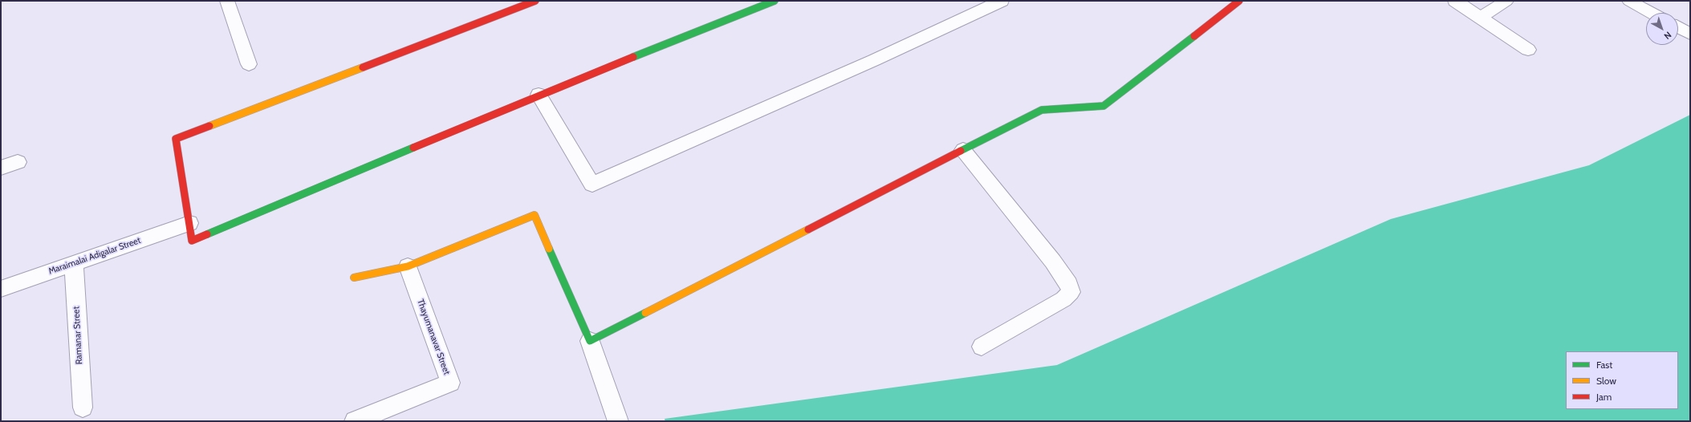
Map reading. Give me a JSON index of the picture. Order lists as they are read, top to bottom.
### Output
{
  "streets": {
    "street": ["Maraimalai Adigalar Street", "Ramanar Street", "Thayumanavar Street"]
  },
  "crossings": [
    ["Maraimalai Adigalar Street", "Ramanar Street"]
  ],
  "legend": ["Fast", "Slow", "Jam"],
  "north": "bottom right"
}
